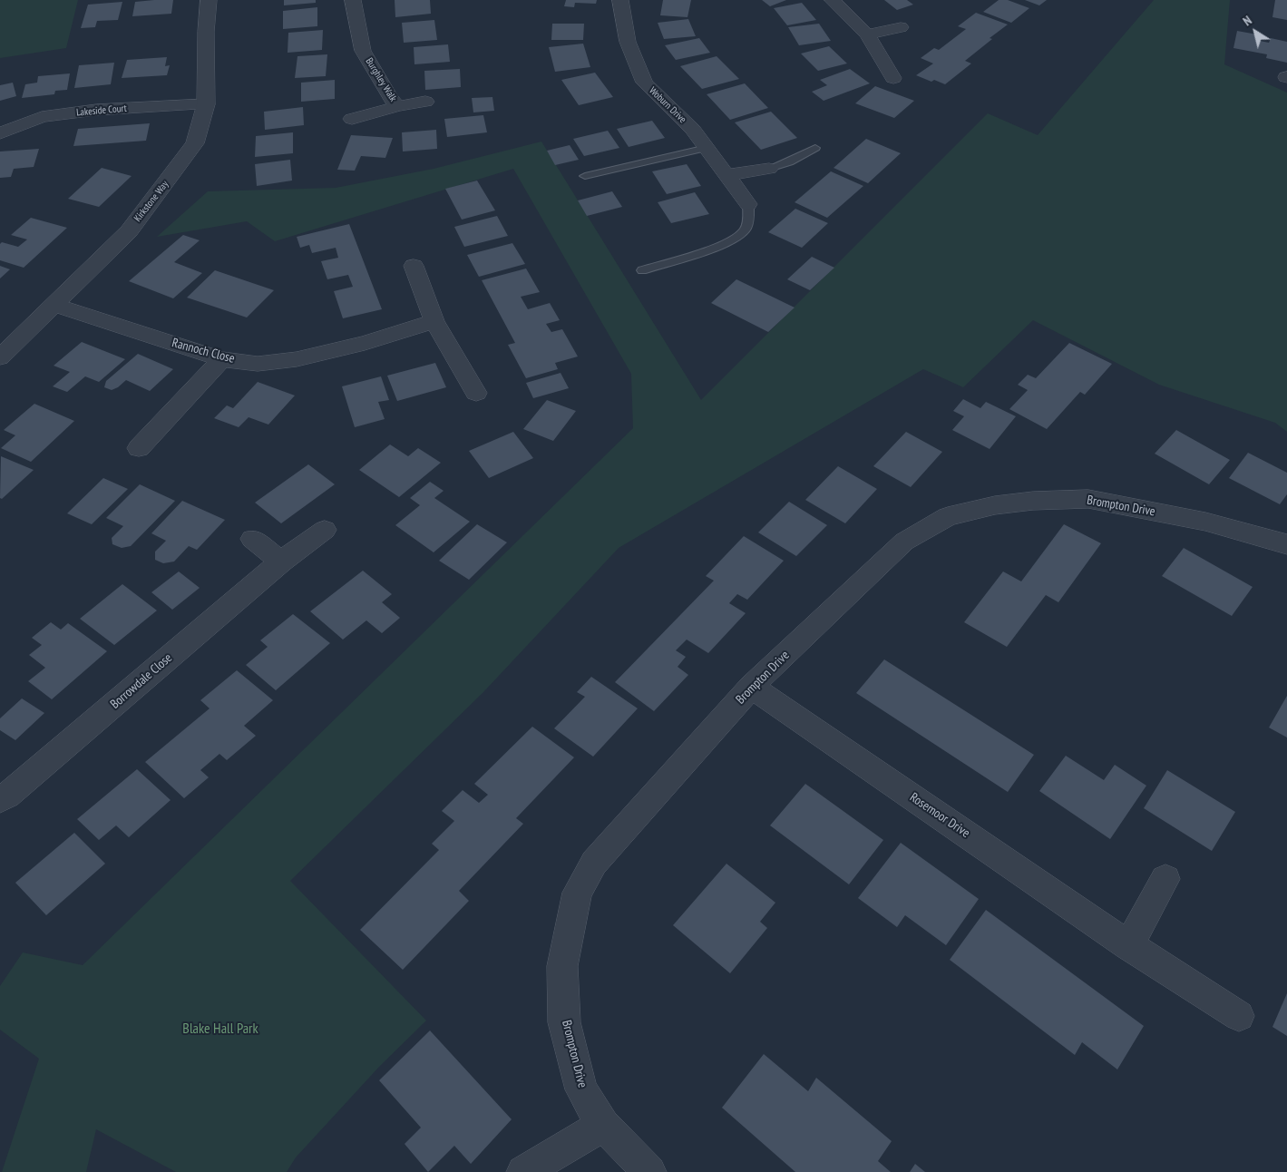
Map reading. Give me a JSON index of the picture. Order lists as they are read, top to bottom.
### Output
{
  "streets": {
    "street": [
      "Burghley Walk",
      "Woburn Drive",
      "Lakeside Court",
      "Kirkstone Way",
      "Rannoch Close",
      "Brompton Drive",
      "Borrowdale Close",
      "Rosemoor Drive"
    ]
  },
  "crossings": [
    ["Lakeside Court", "Kirkstone Way"],
    ["Kirkstone Way", "Rannoch Close"],
    ["Brompton Drive", "Rosemoor Drive"]
  ],
  "parks": ["Blake Hall Park"],
  "north": "top left"
}
